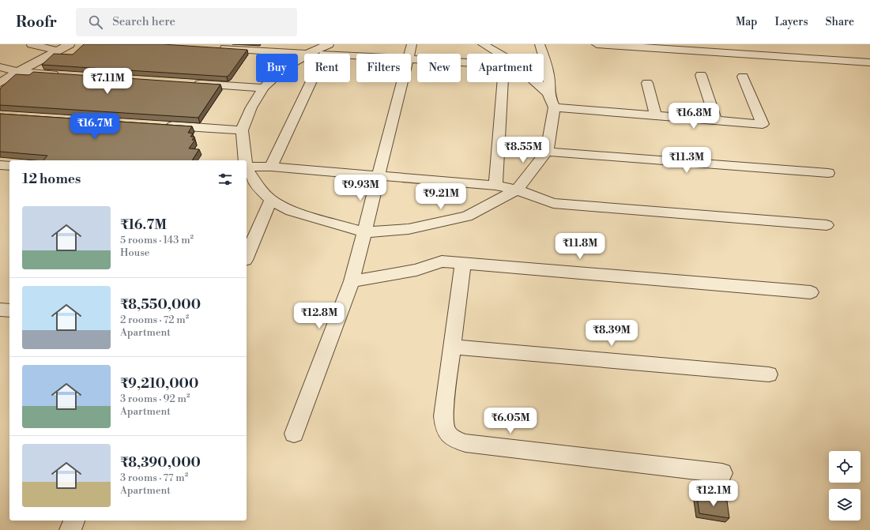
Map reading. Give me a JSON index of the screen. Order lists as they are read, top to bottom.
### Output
{
  "page": {
    "header": "Roofr",
    "search": "Search here",
    "nav": ["Map", "Layers", "Share"],
    "chip": [
      "Buy",
      "Rent",
      "Filters",
      "New",
      "Apartment"
    ],
    "price": [
      "₹7.11M",
      "₹16.8M",
      "₹16.7M",
      "₹8.55M",
      "₹11.3M",
      "₹9.93M",
      "₹9.21M",
      "₹11.8M",
      "₹12.8M",
      "₹8.39M",
      "₹6.05M",
      "₹12.1M"
    ],
    "heading": "12 homes",
    "list": [
      {
        "name": "₹16.7M",
        "note": "5 rooms · 143 m² · House"
      },
      {
        "name": "₹8,550,000",
        "note": "2 rooms · 72 m² · Apartment"
      },
      {
        "name": "₹9,210,000",
        "note": "3 rooms · 92 m² · Apartment"
      },
      {
        "name": "₹8,390,000",
        "note": "3 rooms · 77 m² · Apartment"
      }
    ]
  }
}
